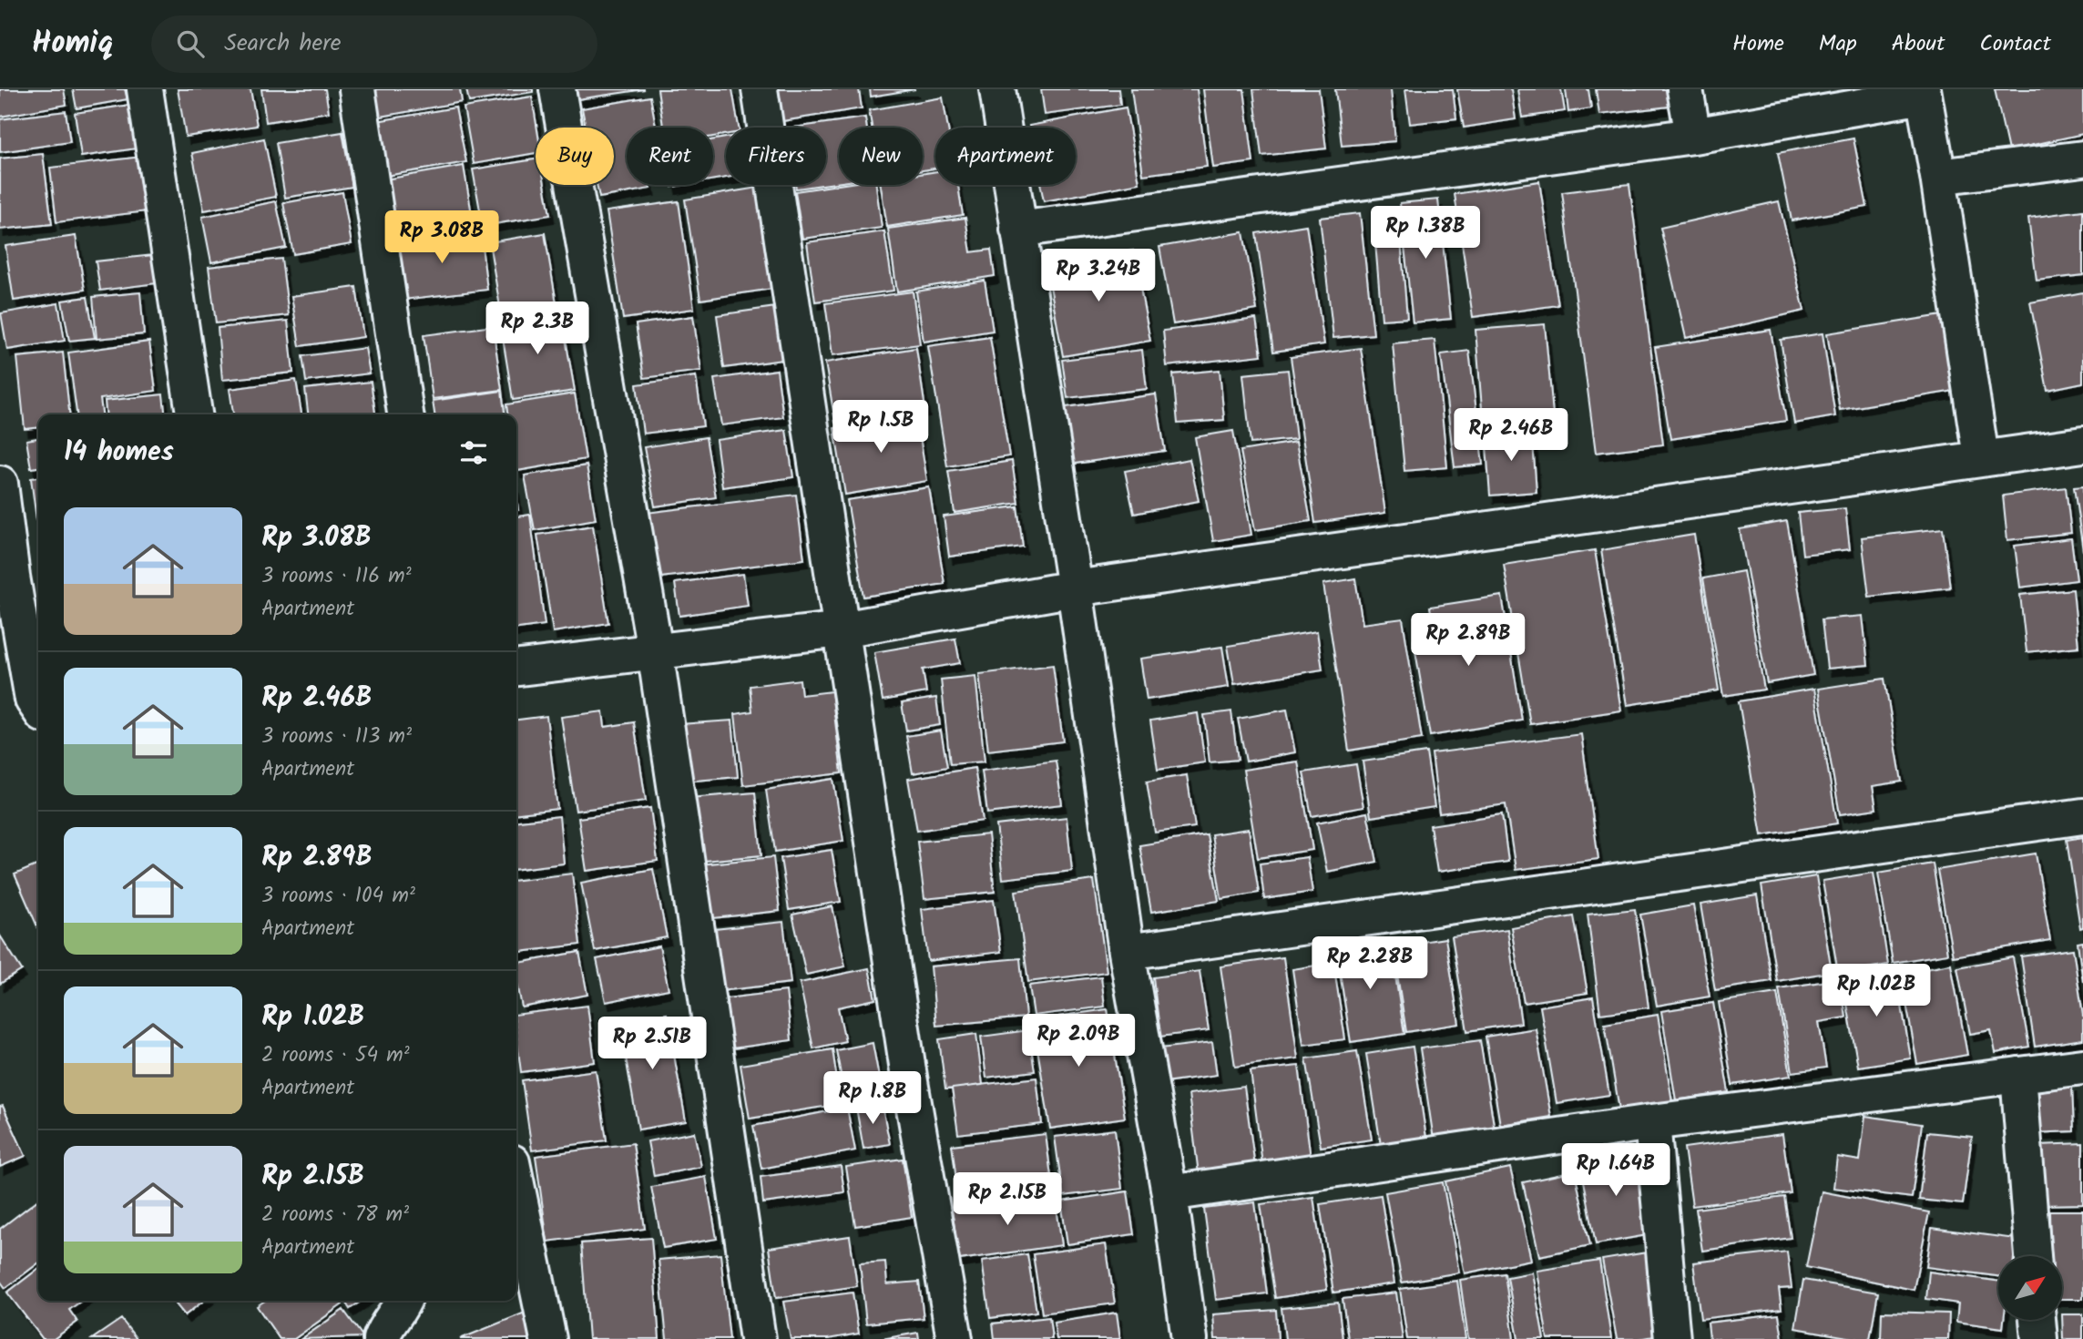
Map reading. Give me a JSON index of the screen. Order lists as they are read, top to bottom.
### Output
{
  "north": "top right",
  "page": {
    "header": "Homiq",
    "search": "Search here",
    "nav": [
      "Home",
      "Map",
      "About",
      "Contact"
    ],
    "chip": [
      "Buy",
      "Rent",
      "Filters",
      "New",
      "Apartment"
    ],
    "price": [
      "Rp 1.38B",
      "Rp 3.08B",
      "Rp 3.24B",
      "Rp 2.3B",
      "Rp 1.5B",
      "Rp 2.46B",
      "Rp 2.89B",
      "Rp 2.28B",
      "Rp 1.02B",
      "Rp 2.09B",
      "Rp 2.51B",
      "Rp 1.8B",
      "Rp 1.64B",
      "Rp 2.15B"
    ],
    "heading": "14 homes",
    "list": [
      {
        "name": "Rp 3.08B",
        "note": "3 rooms · 116 m² · Apartment"
      },
      {
        "name": "Rp 2.46B",
        "note": "3 rooms · 113 m² · Apartment"
      },
      {
        "name": "Rp 2.89B",
        "note": "3 rooms · 104 m² · Apartment"
      },
      {
        "name": "Rp 1.02B",
        "note": "2 rooms · 54 m² · Apartment"
      },
      {
        "name": "Rp 2.15B",
        "note": "2 rooms · 78 m² · Apartment"
      }
    ]
  }
}
